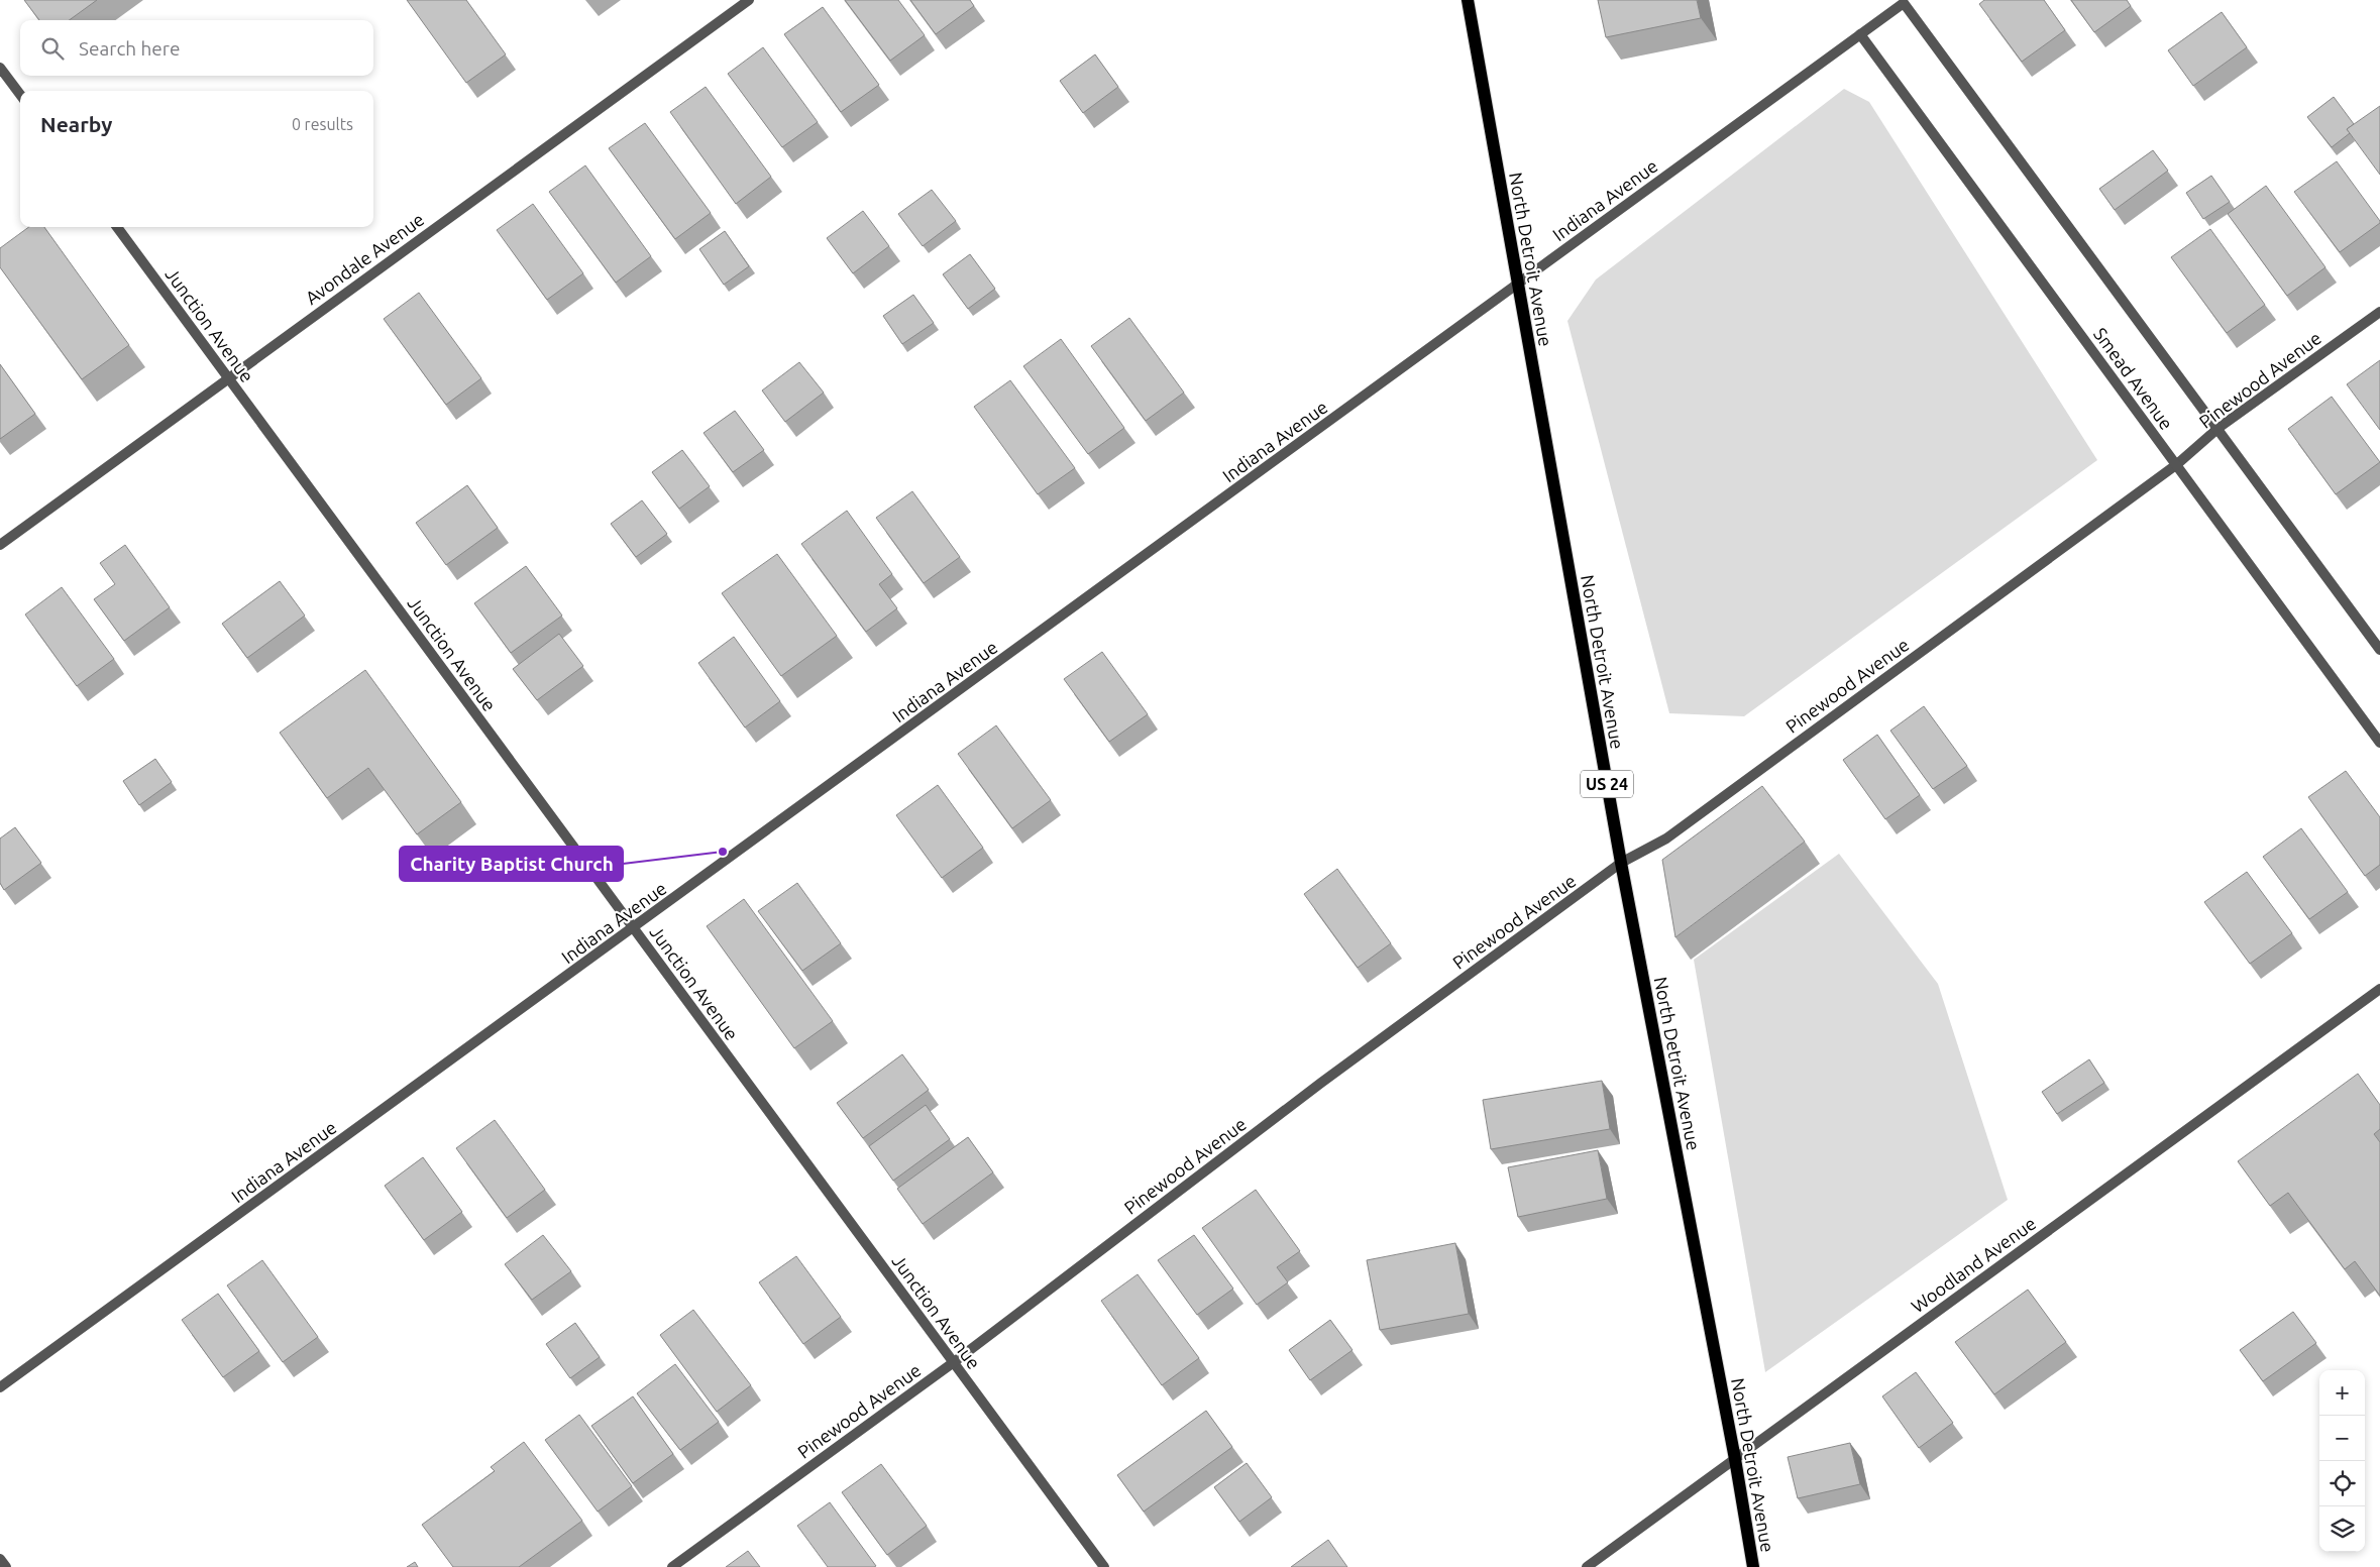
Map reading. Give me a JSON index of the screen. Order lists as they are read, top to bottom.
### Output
{
  "streets": {
    "main road": ["North Detroit Avenue", "US 24"],
    "street": [
      "Indiana Avenue",
      "Avondale Avenue",
      "Junction Avenue",
      "Smead Avenue",
      "Pinewood Avenue",
      "Woodland Avenue"
    ]
  },
  "crossings": [
    ["Indiana Avenue", "North Detroit Avenue"],
    ["Indiana Avenue", "Junction Avenue"],
    ["Indiana Avenue", "Smead Avenue"],
    ["Avondale Avenue", "Junction Avenue"],
    ["North Detroit Avenue", "Pinewood Avenue"],
    ["North Detroit Avenue", "Woodland Avenue"],
    ["Junction Avenue", "Pinewood Avenue"],
    ["Smead Avenue", "Pinewood Avenue"]
  ],
  "places": ["Charity Baptist Church"],
  "page": {
    "search": "Search here",
    "heading": ["Nearby", "0 results"],
    "map_buttons": ["+", "−"]
  }
}
